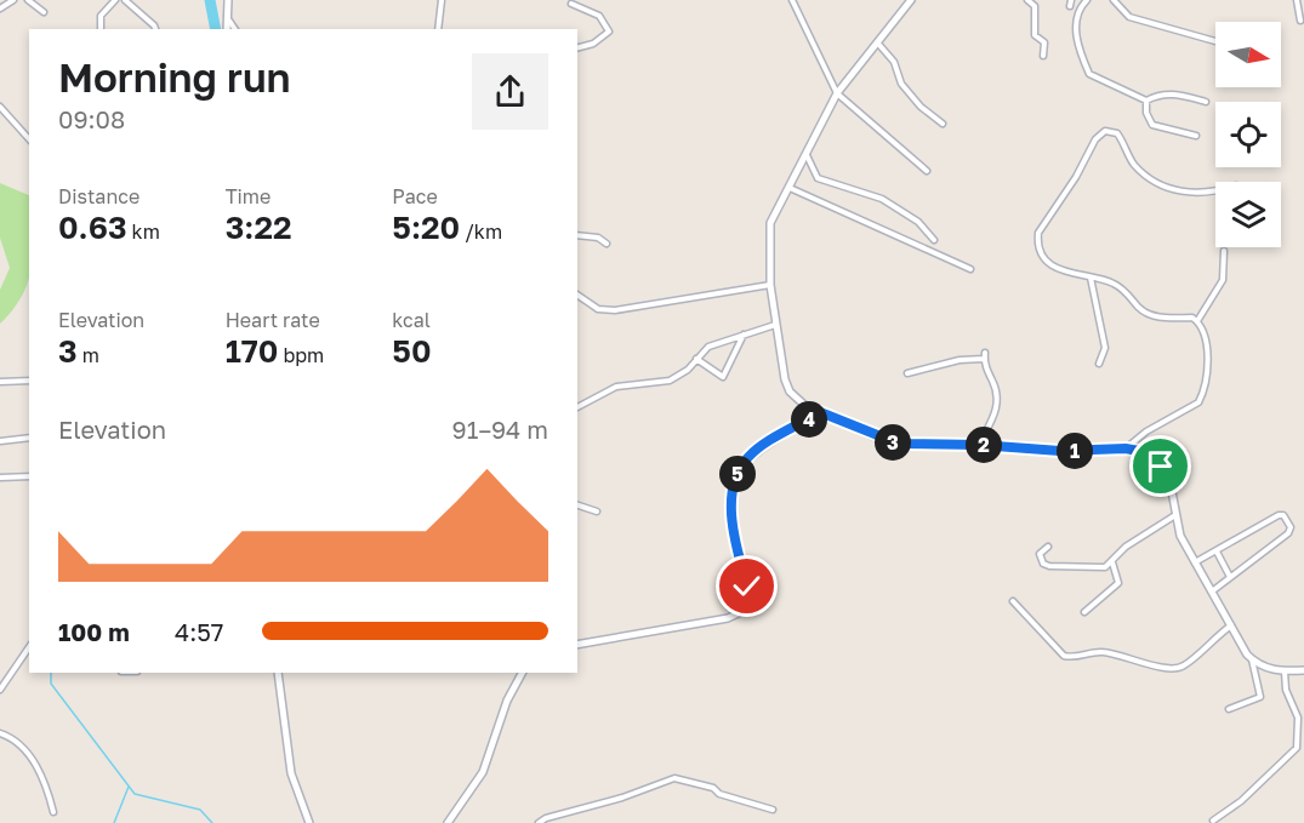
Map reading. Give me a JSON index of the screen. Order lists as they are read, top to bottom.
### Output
{
  "north": "right",
  "page": {
    "heading": ["Morning run", "09:08"],
    "stats": [
      ["Distance", "0.63 km"],
      ["Time", "3:22"],
      ["Pace", "5:20 /km"],
      ["Elevation", "3 m"],
      ["Heart rate", "170 bpm"],
      ["kcal", "50"]
    ],
    "chart": ["Elevation", "91–94 m"],
    "pins": [
      "4",
      "3",
      "2",
      "1",
      "5"
    ],
    "list": [
      {
        "name": "100 m",
        "note": "4:57"
      }
    ]
  }
}
